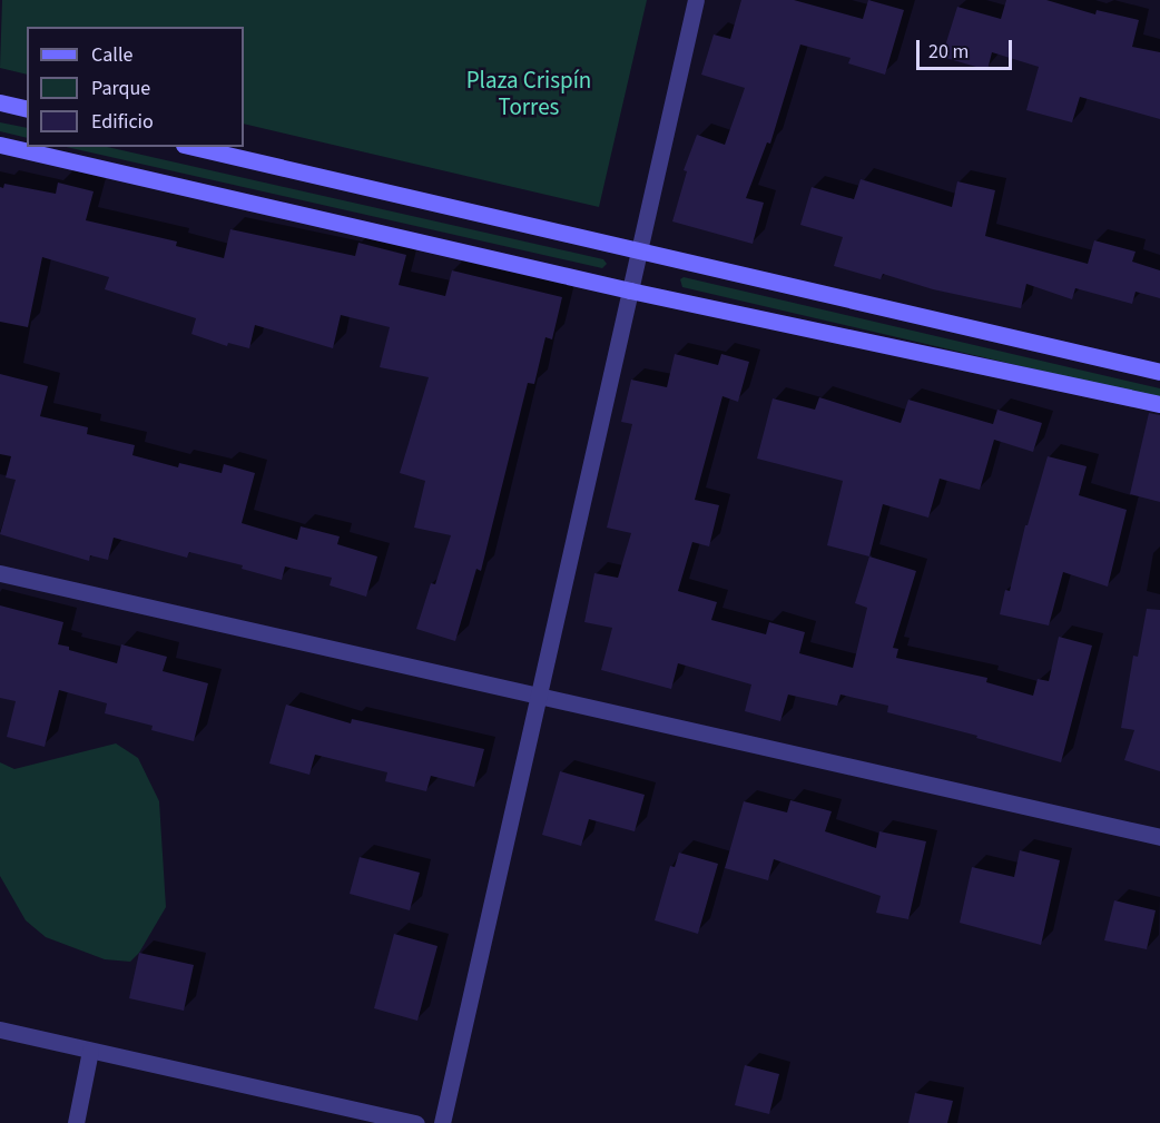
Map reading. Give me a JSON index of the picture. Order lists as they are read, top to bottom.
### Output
{
  "parks": ["Plaza Crispín Torres"],
  "legend": ["Calle", "Parque", "Edificio"],
  "scale_bar": "20 m"
}
